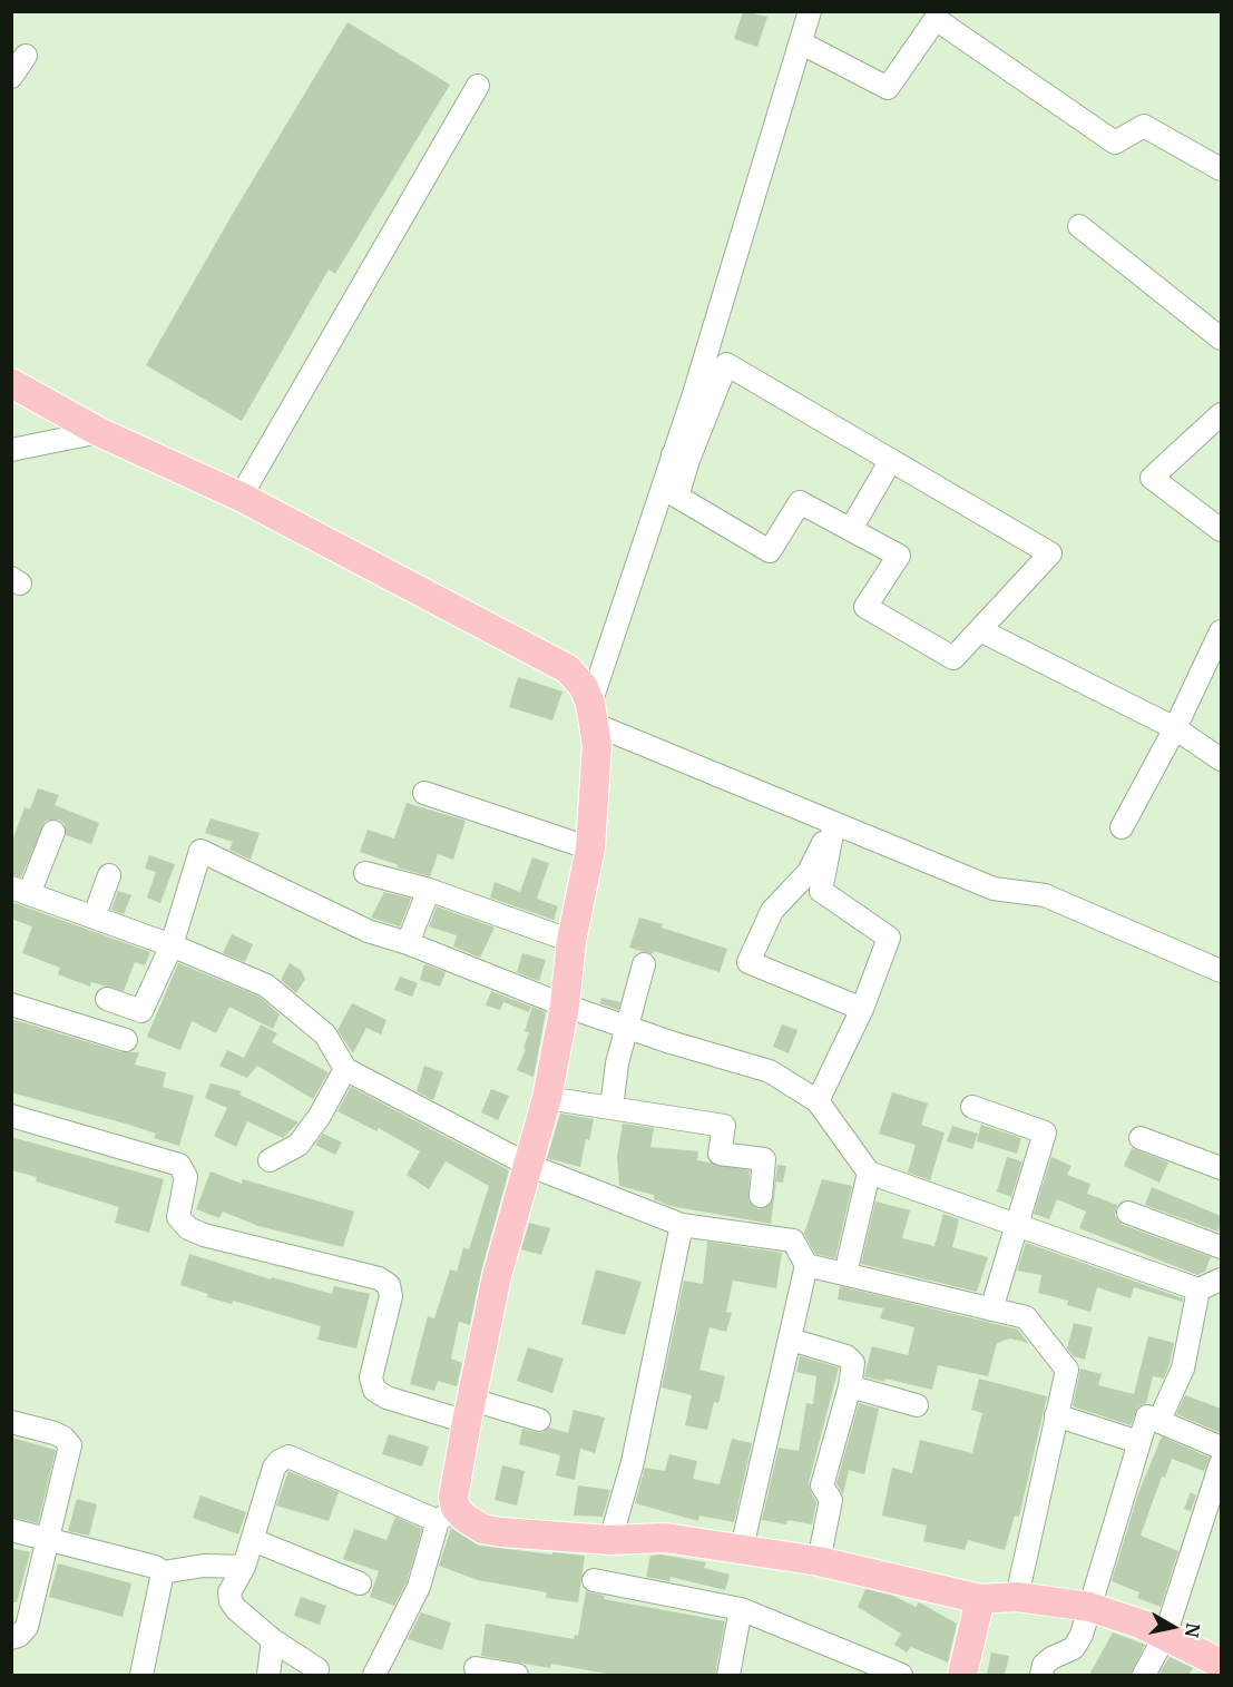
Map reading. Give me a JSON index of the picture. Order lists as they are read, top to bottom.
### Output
{
  "north": "right"
}
